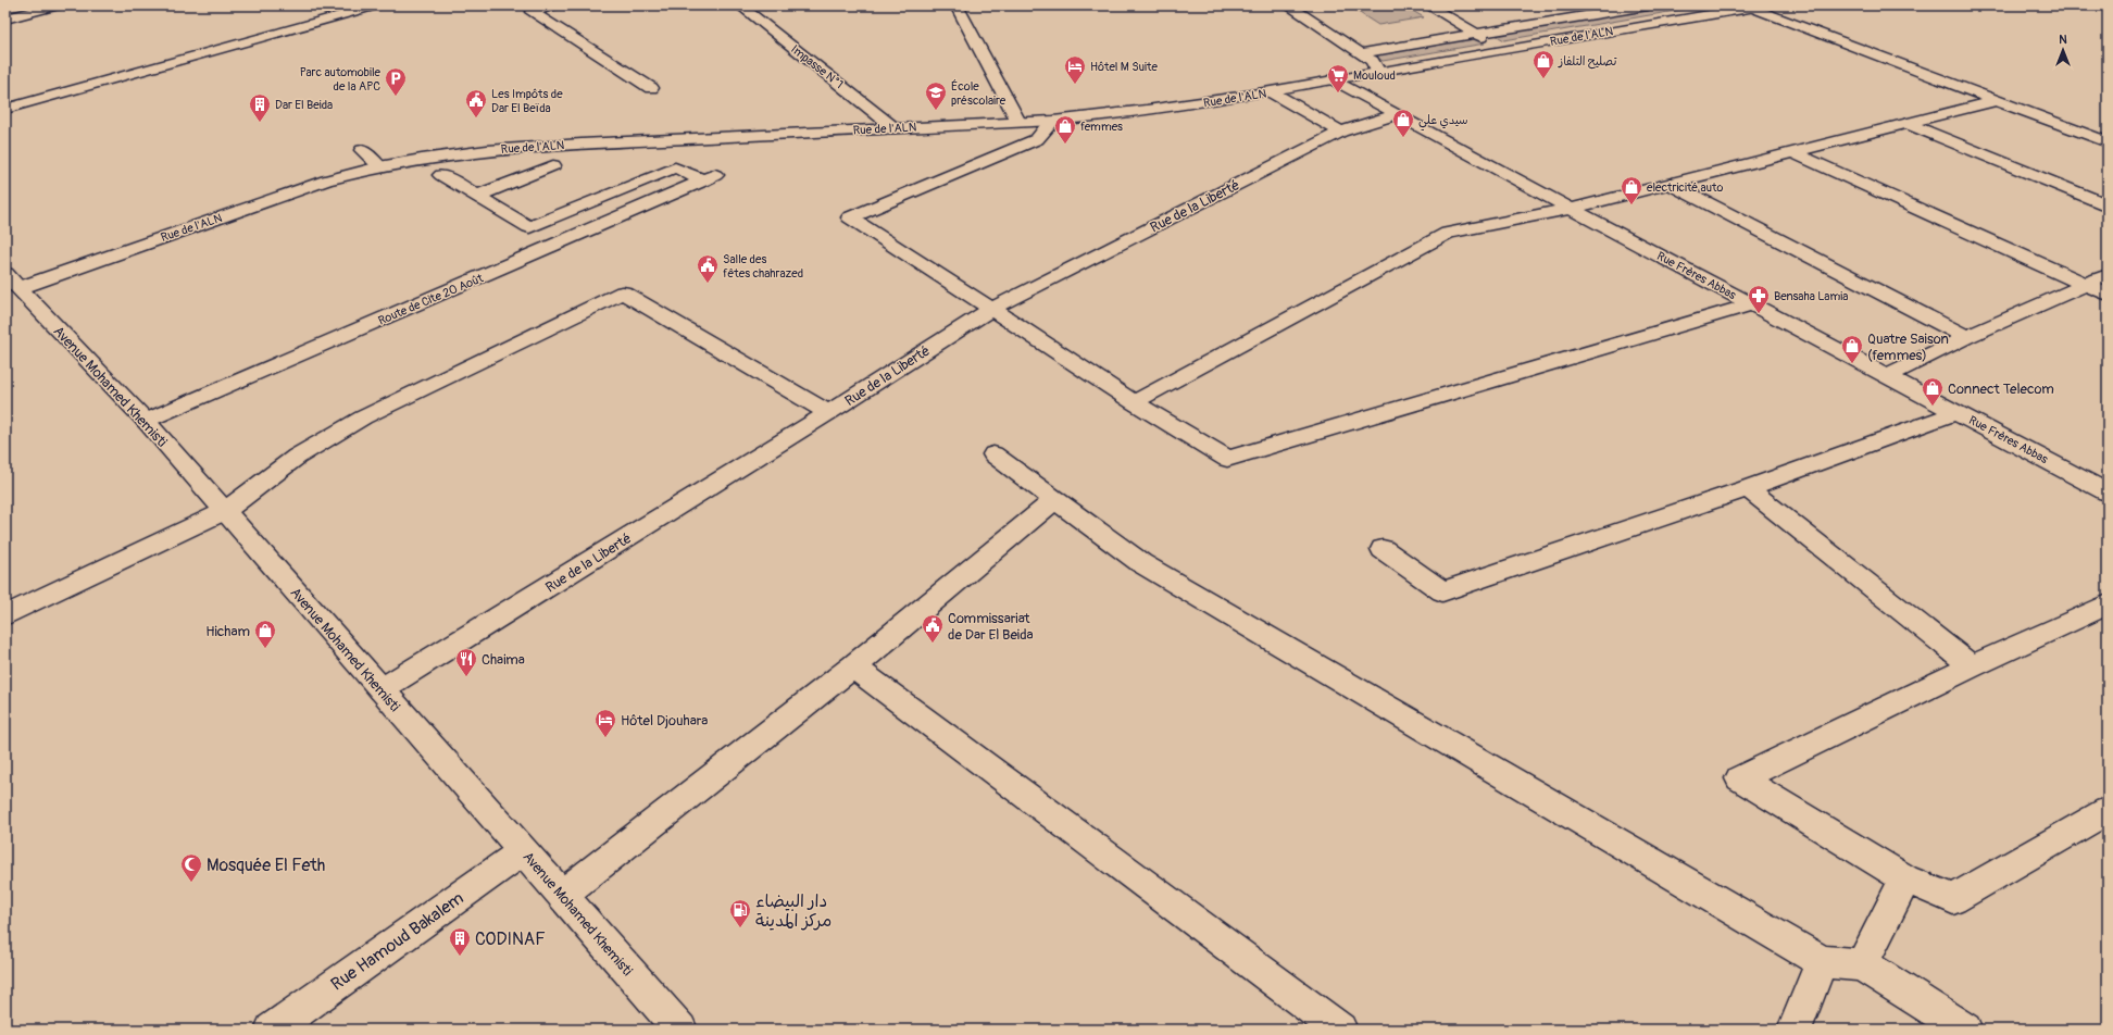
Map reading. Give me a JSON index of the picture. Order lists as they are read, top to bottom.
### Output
{
  "streets": {
    "street": [
      "Rue de l'ALN",
      "Impasse N°1",
      "Rue de la Liberté",
      "Rue Frères Abbas",
      "Route de Cite 20 Août",
      "Avenue Mohamed Khemisti",
      "Rue Hamoud Bakalem"
    ]
  },
  "crossings": [
    ["Rue de l'ALN", "Impasse N°1"],
    ["Rue de l'ALN", "Rue Frères Abbas"],
    ["Rue de l'ALN", "Avenue Mohamed Khemisti"],
    ["Rue de la Liberté", "Rue Frères Abbas"],
    ["Rue de la Liberté", "Avenue Mohamed Khemisti"],
    ["Route de Cite 20 Août", "Avenue Mohamed Khemisti"],
    ["Avenue Mohamed Khemisti", "Rue Hamoud Bakalem"]
  ],
  "places": {
    "shop": [
      "تصليح التلفاز",
      "سيدي علي",
      "femmes",
      "electricité auto",
      "Quatre Saison (femmes)",
      "Connect Telecom",
      "Hicham"
    ],
    "hotel": ["Hôtel M Suite", "Hôtel Djouhara"],
    "supermarket": ["Mouloud"],
    "parking": ["Parc automobile de la APC"],
    "school or university": ["École préscolaire"],
    "public building": ["Les Impôts de Dar El Beïda", "Salle des fêtes chahrazed", "Commissariat de Dar El Beida"],
    "building": ["Dar El Beida", "CODINAF"],
    "pharmacy": ["Bensaha Lamia"],
    "restaurant": ["Chaima"],
    "mosque": ["Mosquée El Feth"],
    "fuel station": ["دار البيضاء مركز المدينة"]
  },
  "north": "top"
}
